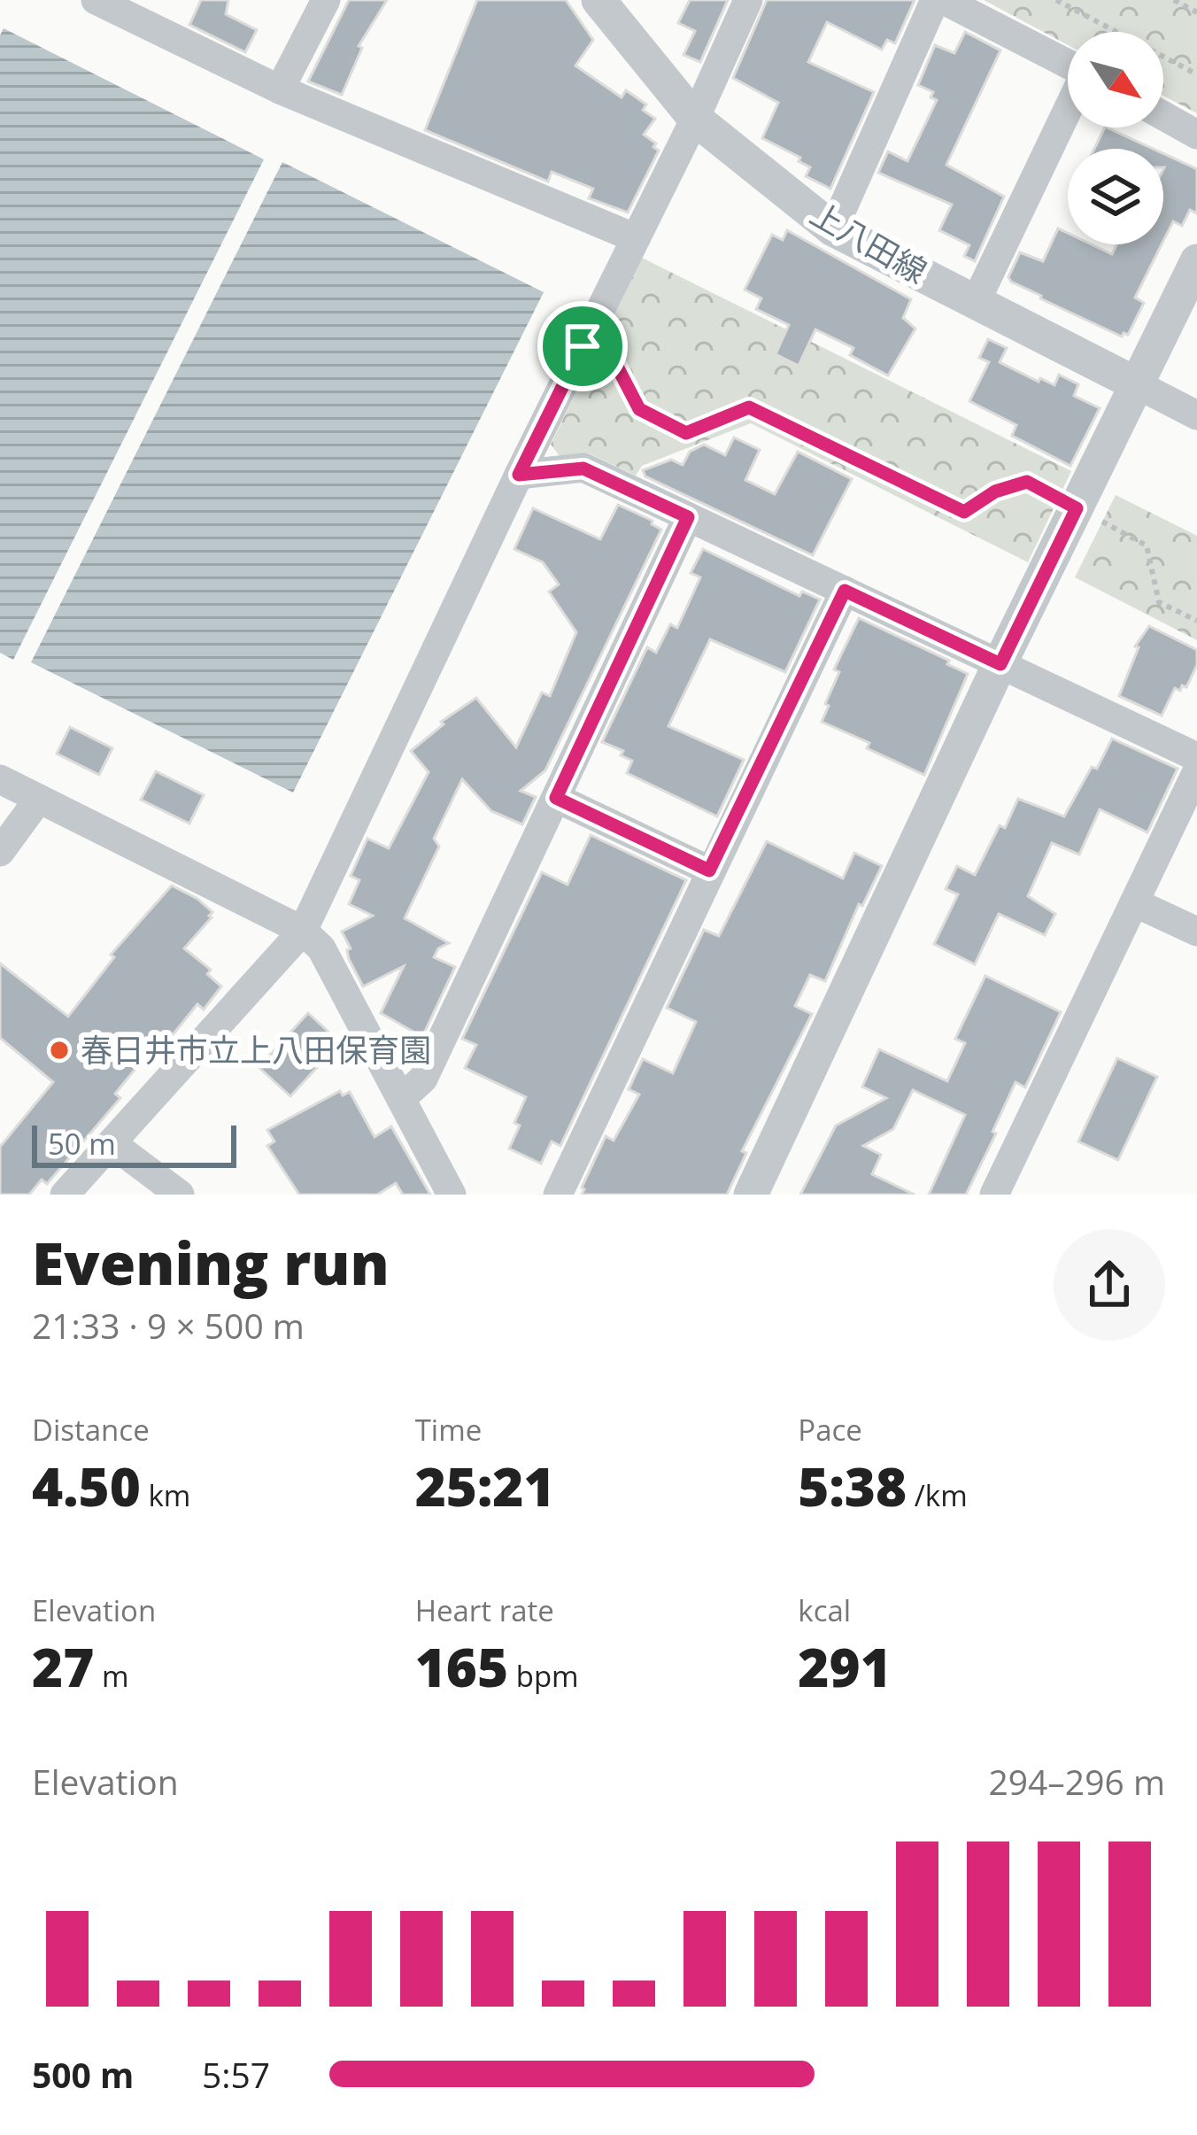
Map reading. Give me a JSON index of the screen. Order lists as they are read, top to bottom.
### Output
{
  "streets": {
    "street": ["上八田線"]
  },
  "places": ["春日井市立上八田保育園"],
  "scale_bar": "50 m",
  "north": "bottom right",
  "page": {
    "scale": "50 m",
    "heading": ["Evening run", "21:33 · 9 × 500 m"],
    "stats": [
      ["Distance", "4.50 km"],
      ["Time", "25:21"],
      ["Pace", "5:38 /km"],
      ["Elevation", "27 m"],
      ["Heart rate", "165 bpm"],
      ["kcal", "291"]
    ],
    "chart": ["Elevation", "294–296 m"],
    "list": [
      {
        "name": "500 m",
        "note": "5:57"
      }
    ]
  }
}
